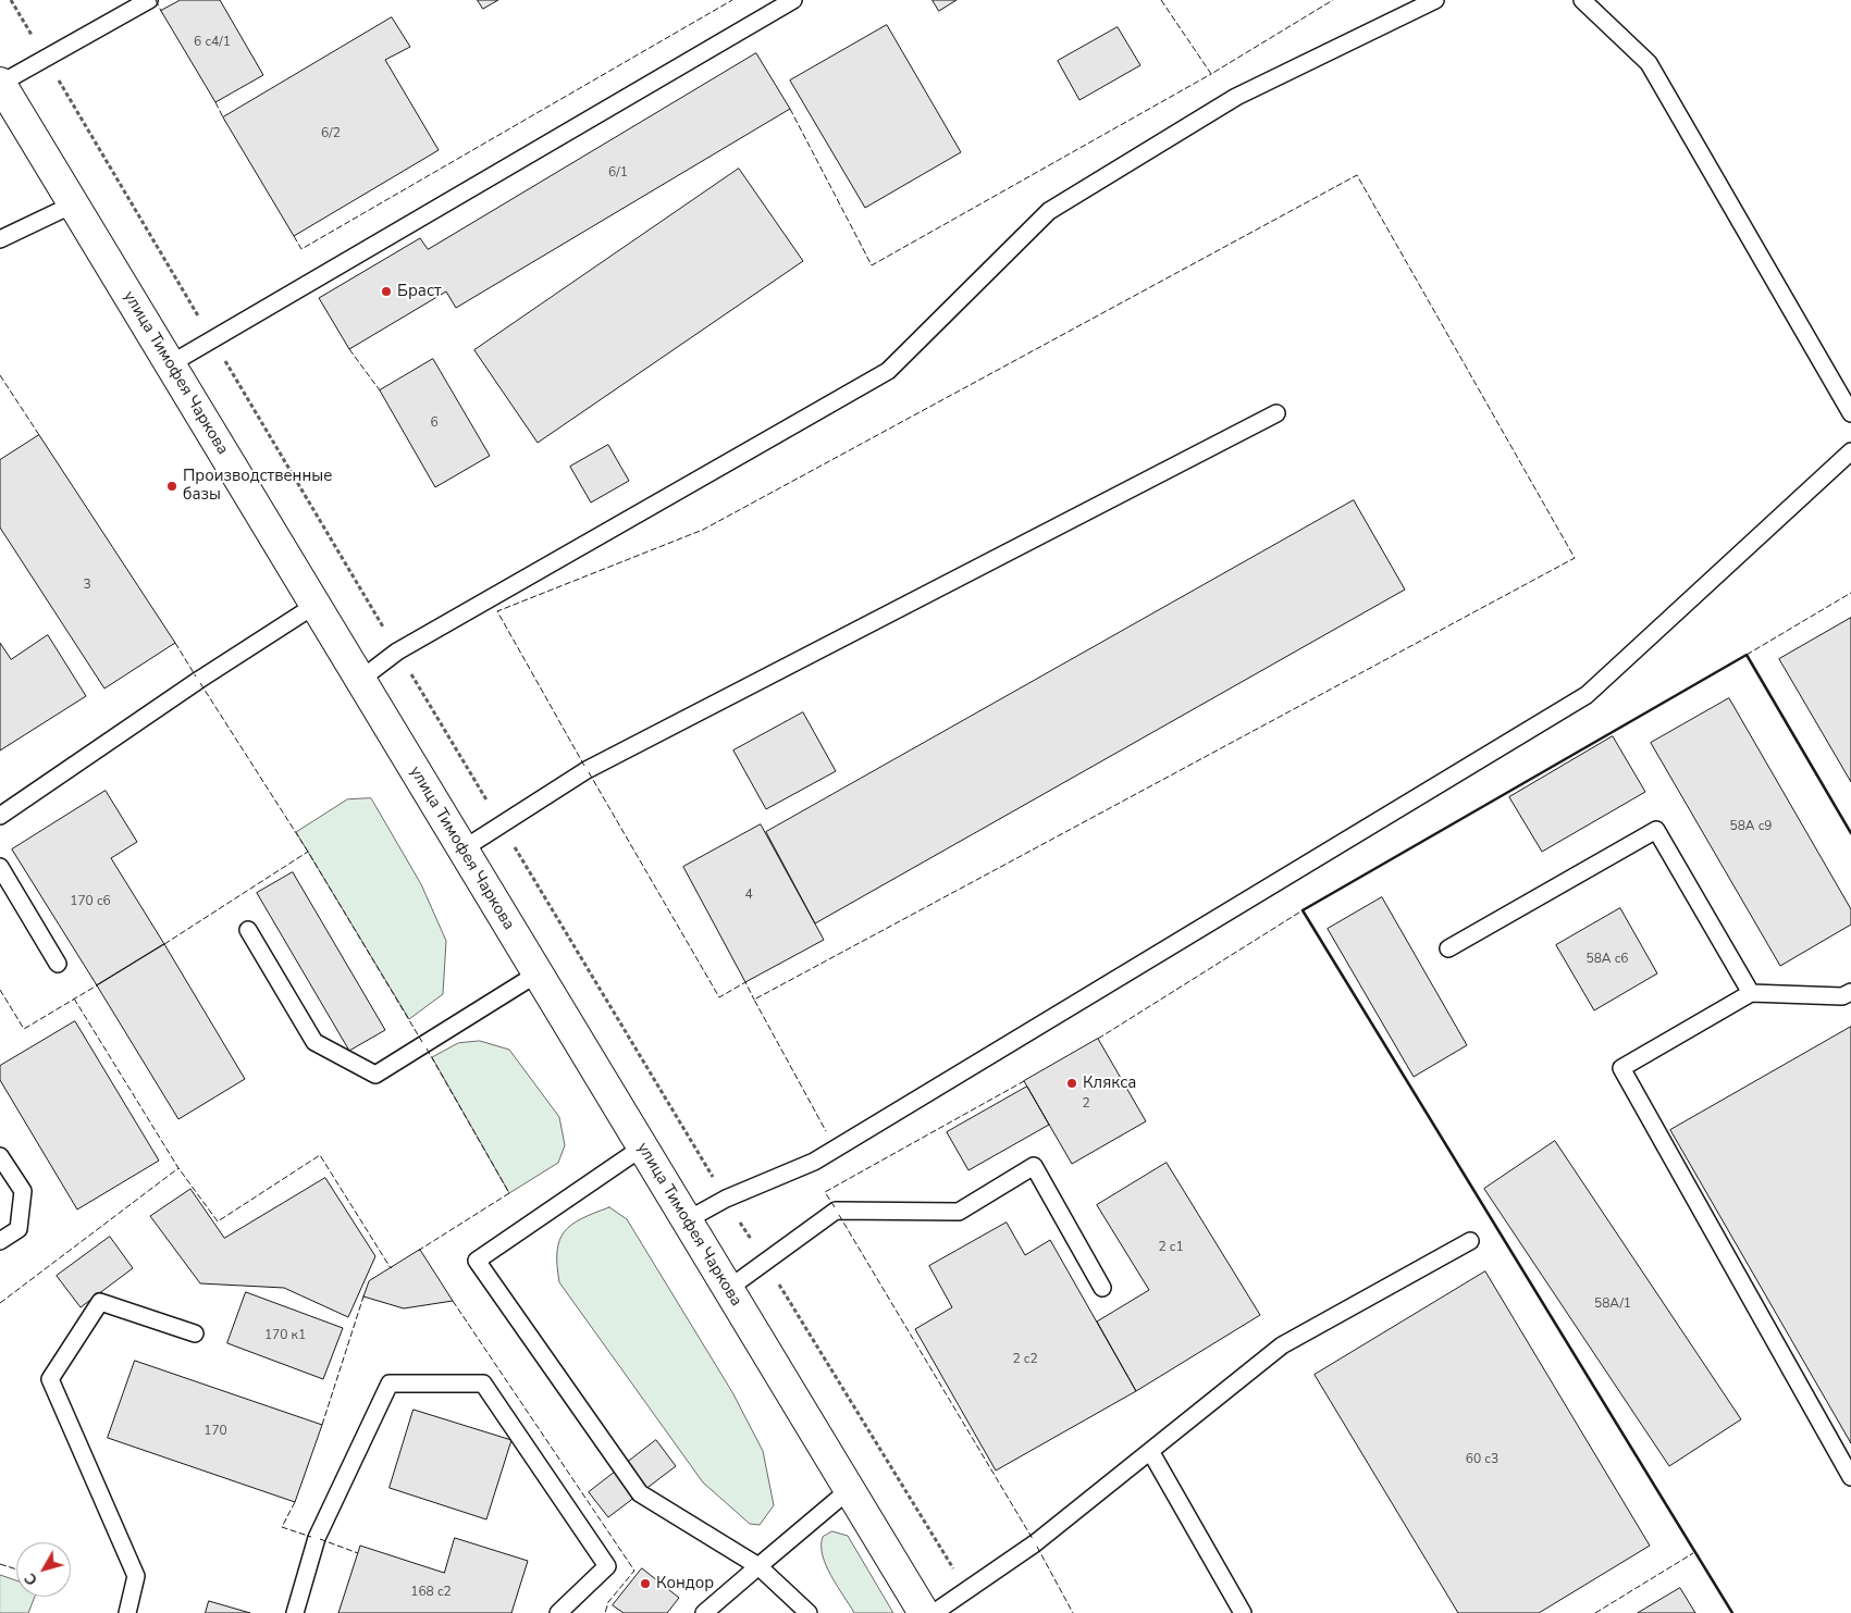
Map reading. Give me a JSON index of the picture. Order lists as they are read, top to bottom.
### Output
{
  "streets": {
    "main road": ["улица Тимофея Чаркова"]
  },
  "places": [
    "Браст",
    "Производственные базы",
    "Клякса",
    "Кондор"
  ],
  "house_numbers": [
    "6 с4/1",
    "6/2",
    "6/1",
    "6",
    "3",
    "58А с9",
    "4",
    "170 с6",
    "58А с6",
    "2",
    "2 с1",
    "58А/1",
    "170 к1",
    "2 с2",
    "170",
    "60 с3",
    "168 с2"
  ],
  "north": "bottom left"
}
